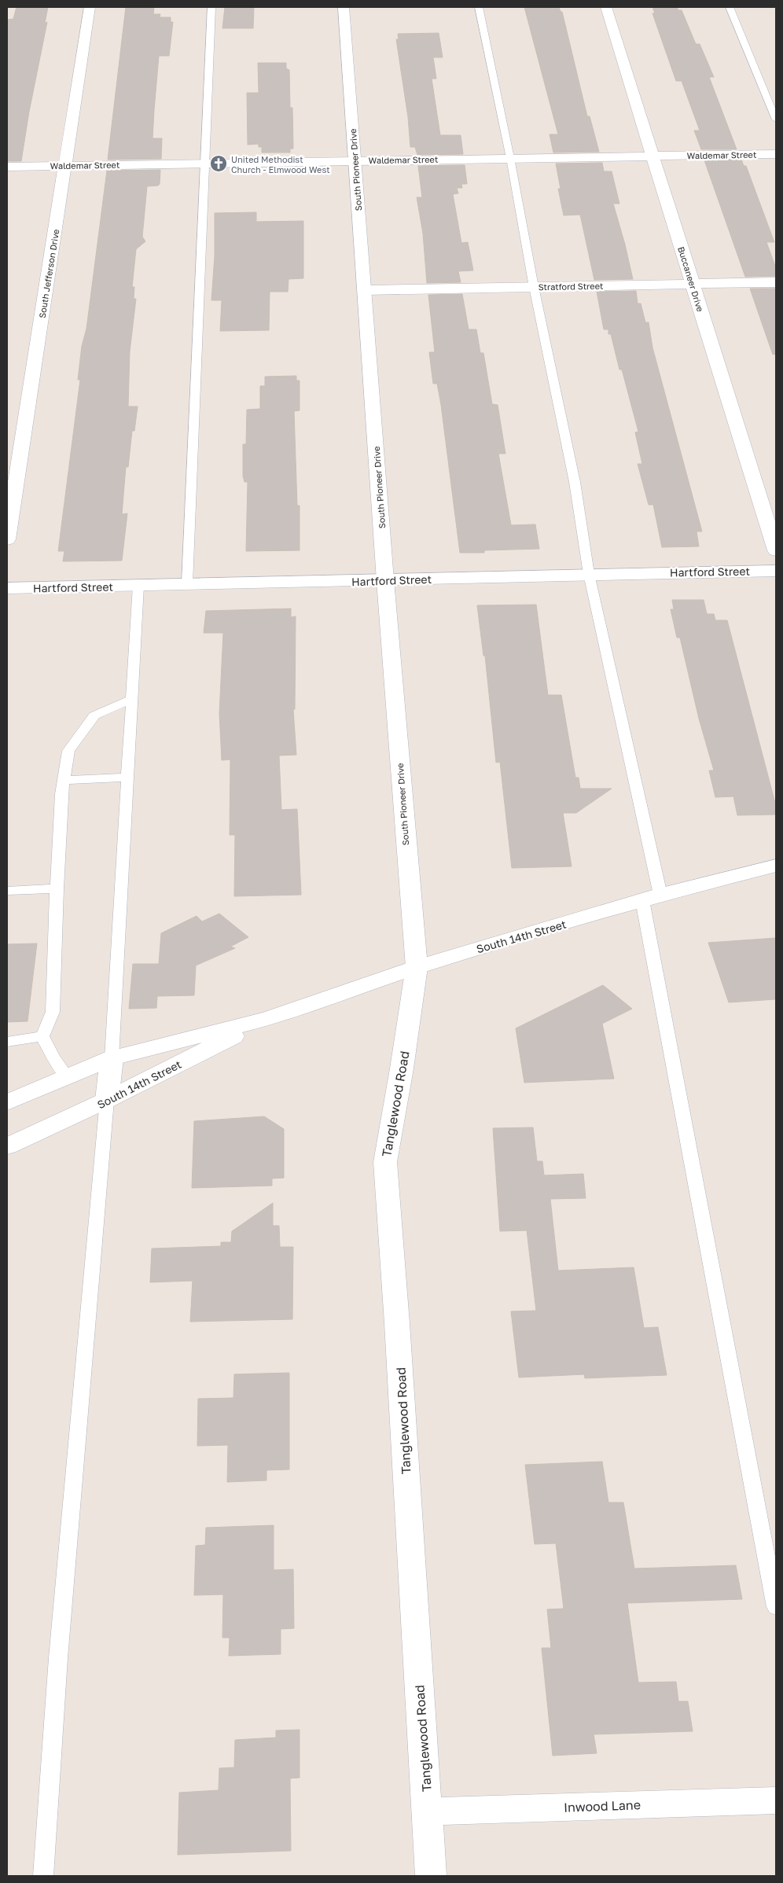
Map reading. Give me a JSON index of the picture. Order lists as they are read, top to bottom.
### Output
{
  "streets": {
    "street": [
      "Waldemar Street",
      "South Pioneer Drive",
      "South Jefferson Drive",
      "Buccaneer Drive",
      "Stratford Street",
      "Hartford Street",
      "South 14th Street",
      "Tanglewood Road",
      "Inwood Lane"
    ]
  },
  "crossings": [
    ["Waldemar Street", "South Pioneer Drive"],
    ["Waldemar Street", "South Jefferson Drive"],
    ["Waldemar Street", "Buccaneer Drive"],
    ["South Pioneer Drive", "Stratford Street"],
    ["South Pioneer Drive", "Hartford Street"],
    ["South Pioneer Drive", "South 14th Street"],
    ["South Pioneer Drive", "Tanglewood Road"],
    ["Buccaneer Drive", "Stratford Street"],
    ["South 14th Street", "Tanglewood Road"],
    ["Tanglewood Road", "Inwood Lane"]
  ],
  "places": {
    "church": ["United Methodist Church - Elmwood West"]
  }
}
